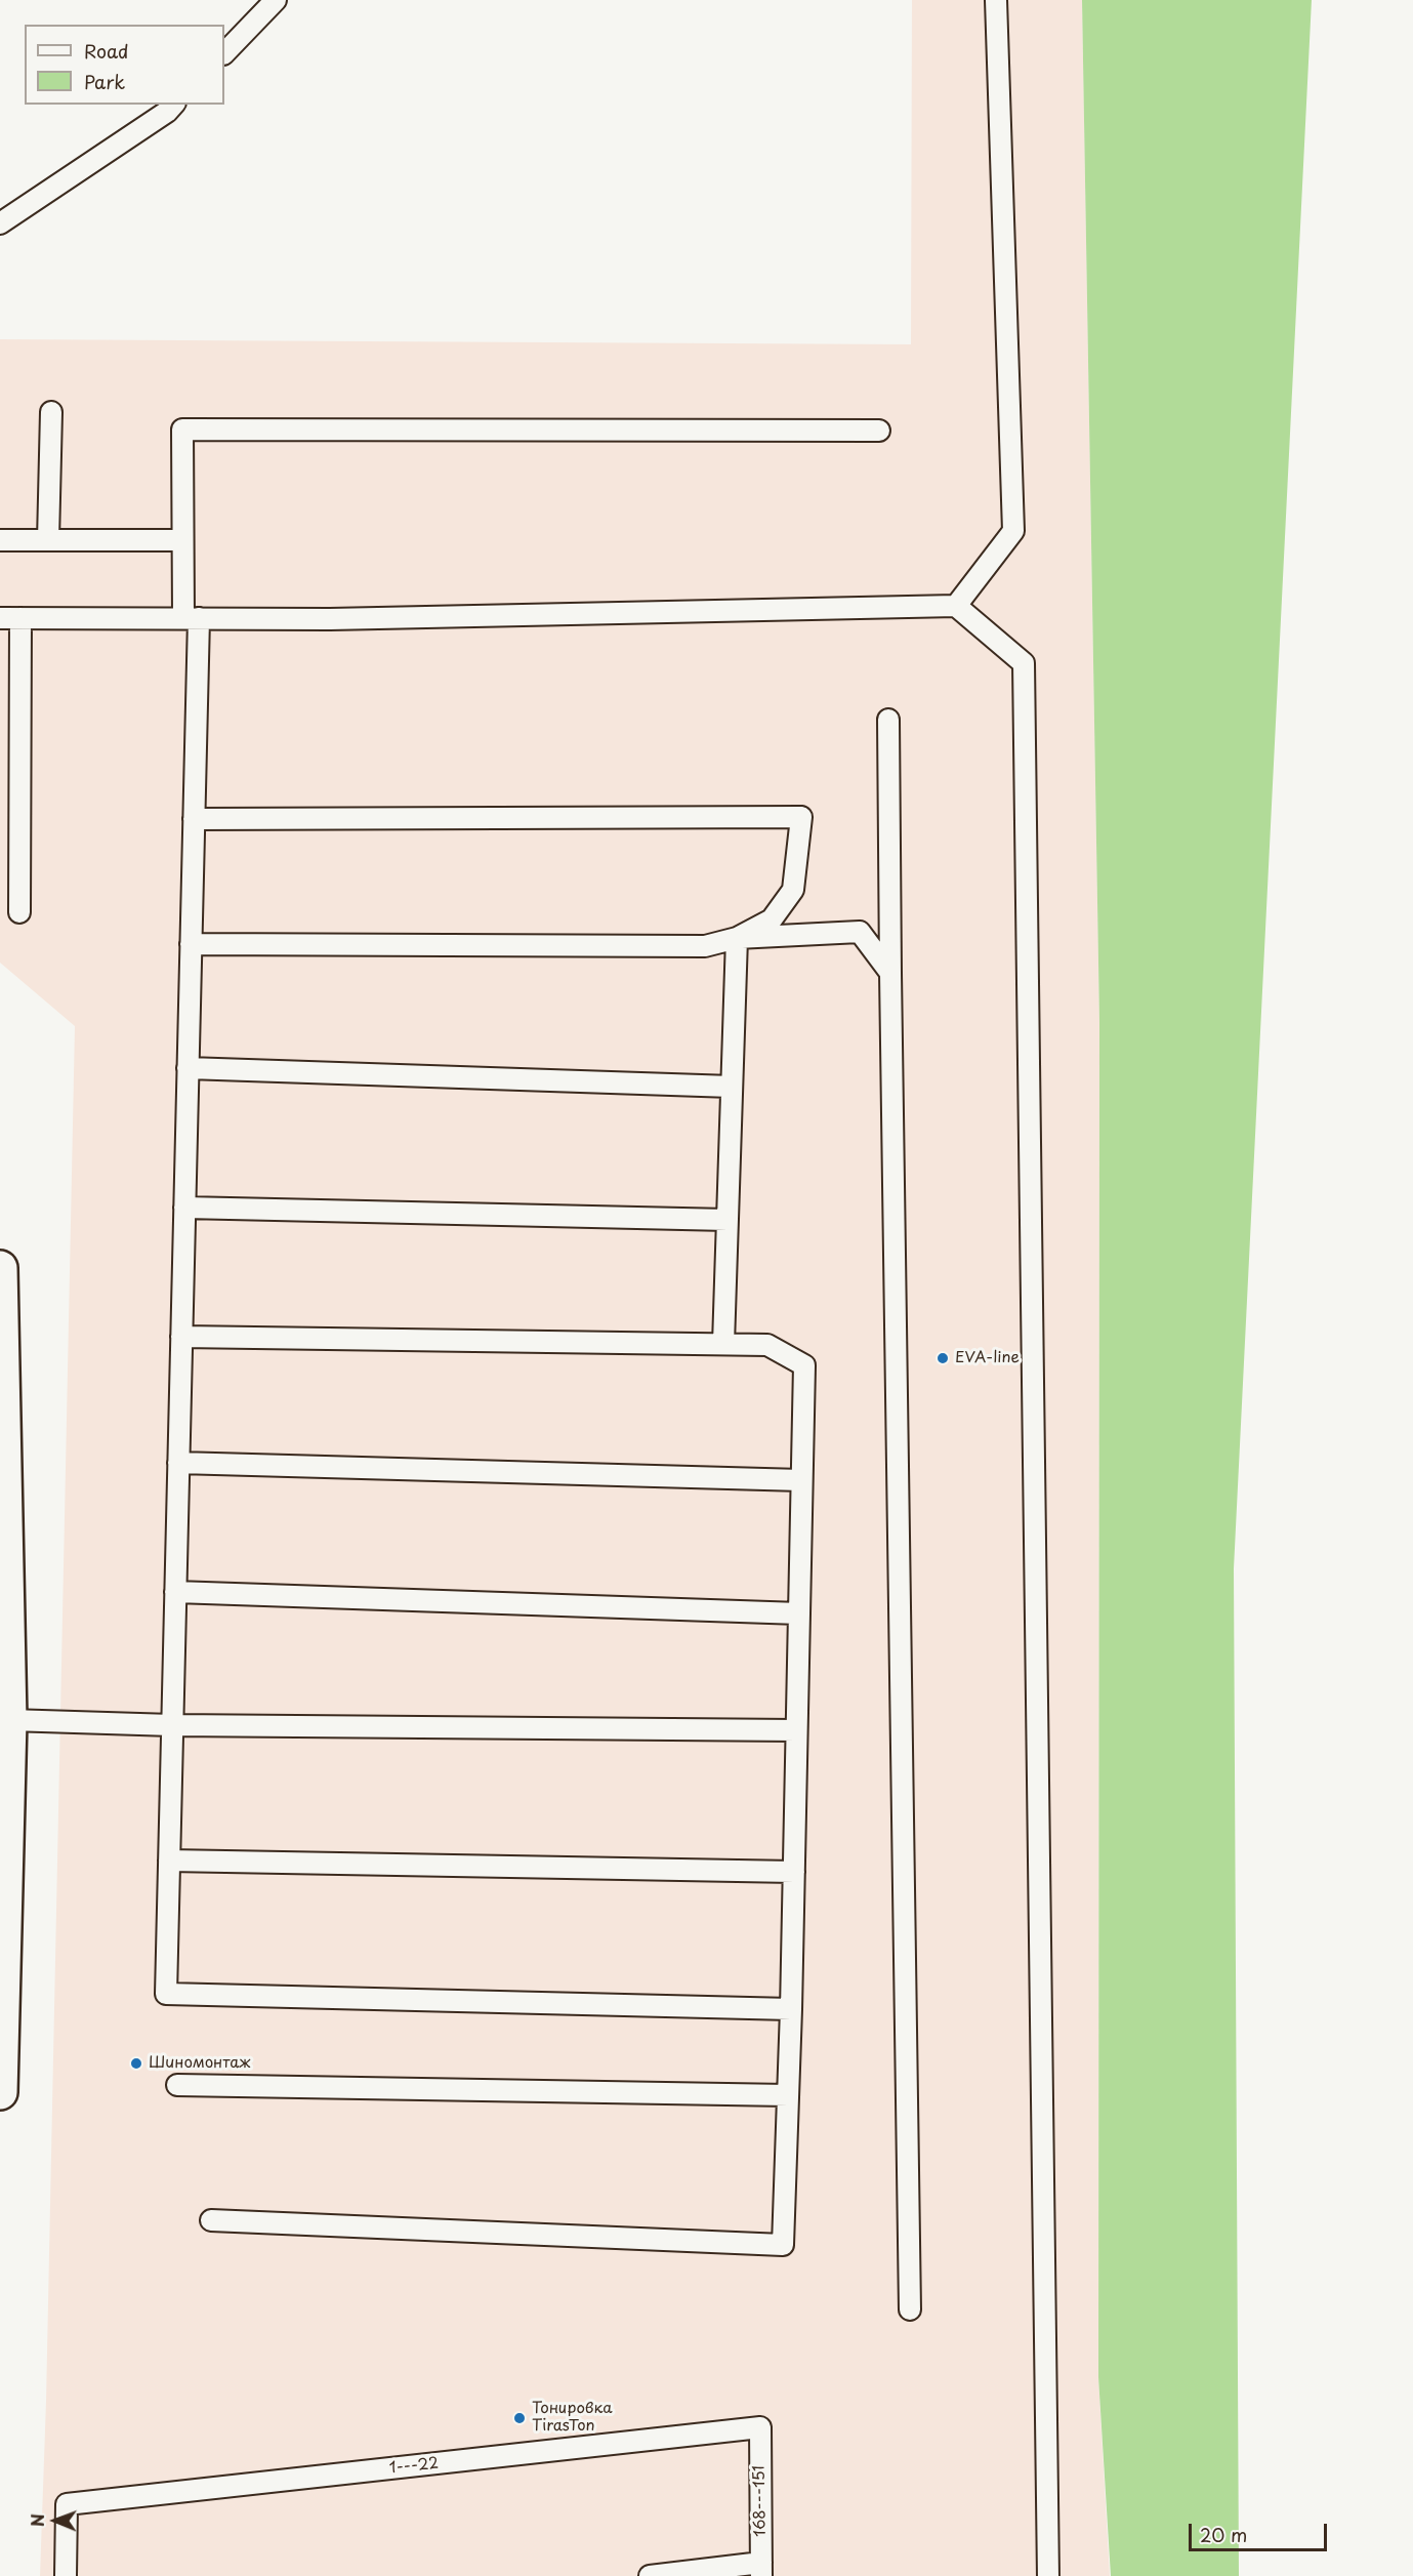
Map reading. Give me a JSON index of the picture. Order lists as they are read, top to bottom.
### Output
{
  "streets": {
    "lane": ["1---22", "168---151"]
  },
  "crossings": [
    ["1---22", "168---151"]
  ],
  "places": ["EVA-line", "Шиномонтаж", "Тонировка TirasTon"],
  "legend": ["Road", "Park"],
  "scale_bar": "20 m",
  "north": "left"
}
